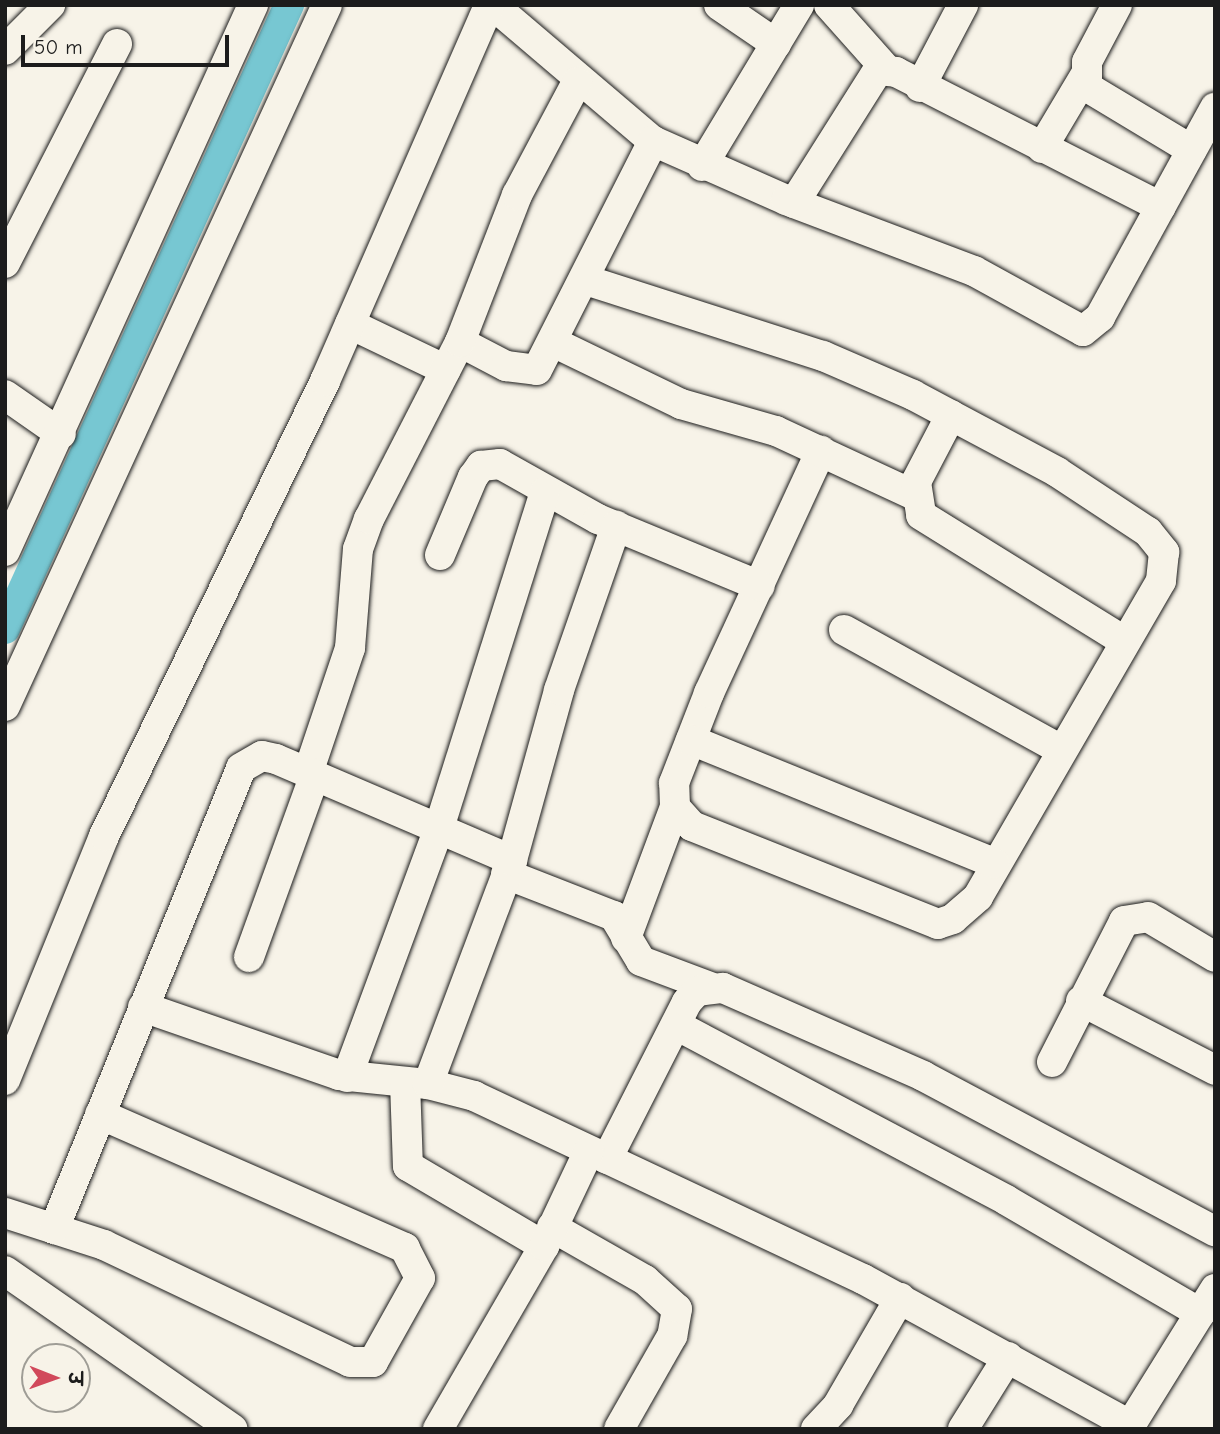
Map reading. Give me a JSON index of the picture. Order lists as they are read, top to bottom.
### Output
{
  "scale_bar": "50 m",
  "north": "right"
}
